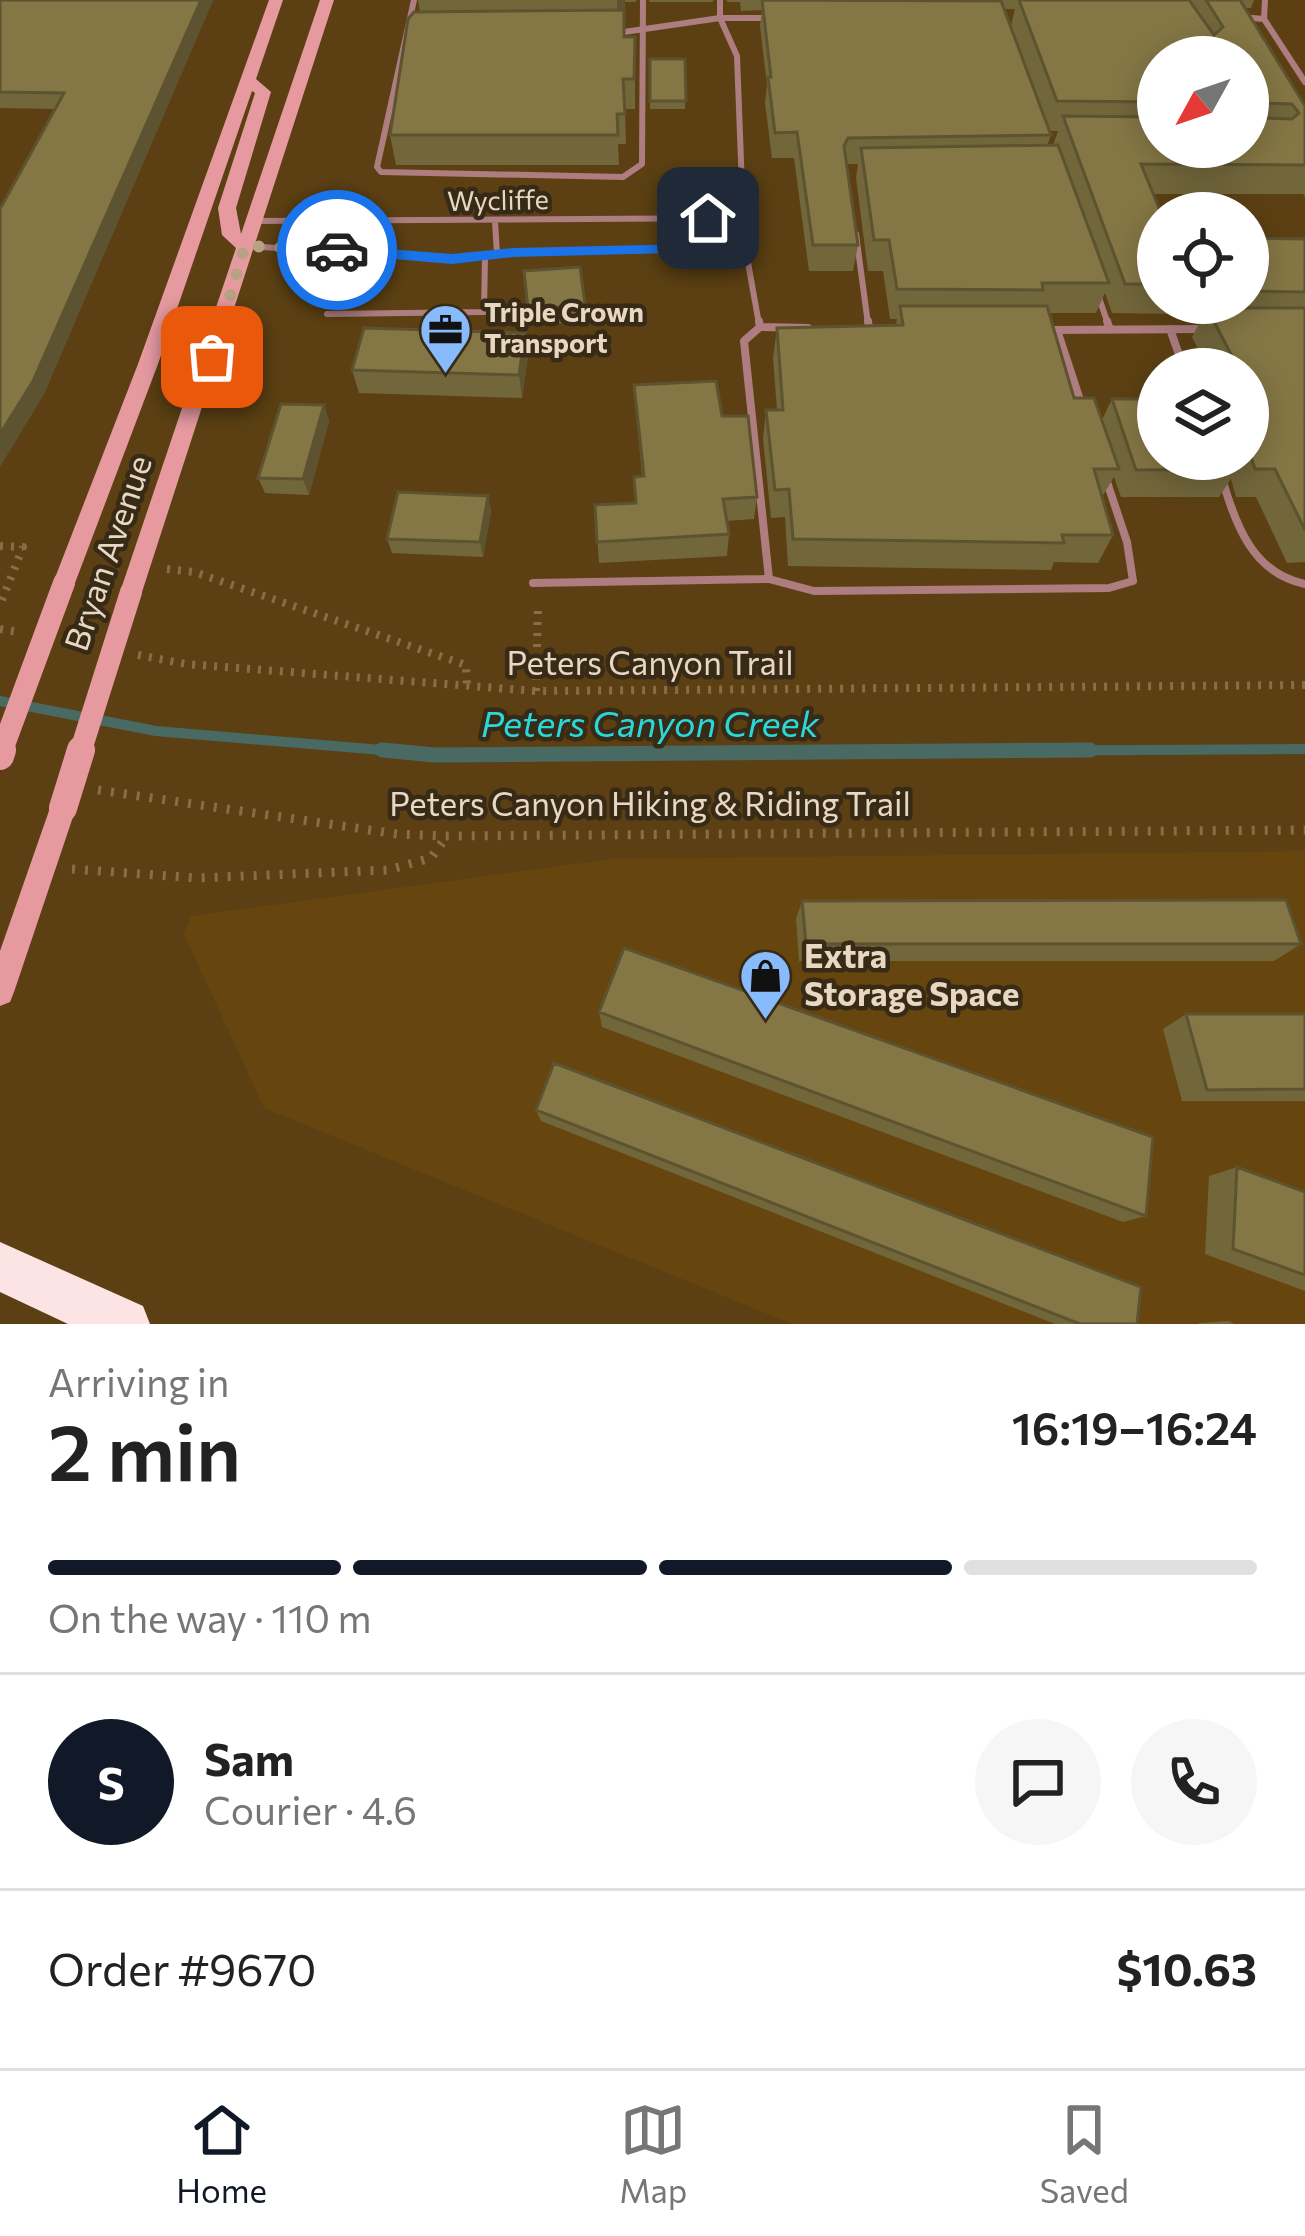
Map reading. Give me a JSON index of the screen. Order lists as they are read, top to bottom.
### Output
{
  "streets": {
    "main road": ["Bryan Avenue"],
    "lane": ["Wycliffe"],
    "path": ["Peters Canyon Trail", "Peters Canyon Hiking & Riding Trail"]
  },
  "crossings": [
    ["Wycliffe", "Bryan Avenue"]
  ],
  "water": ["Peters Canyon Creek"],
  "places": {
    "office": ["Triple Crown Transport"],
    "shop": ["Extra Storage Space"]
  },
  "north": "bottom left",
  "page": {
    "heading": ["2 min", "Arriving in", "16:19–16:24"],
    "panel": [
      "Sam",
      "Courier · 4.6",
      "Order #9670",
      "$10.63"
    ],
    "bar": "On the way · 110 m",
    "round": "S",
    "tabs": ["Home", "Map", "Saved"]
  }
}
